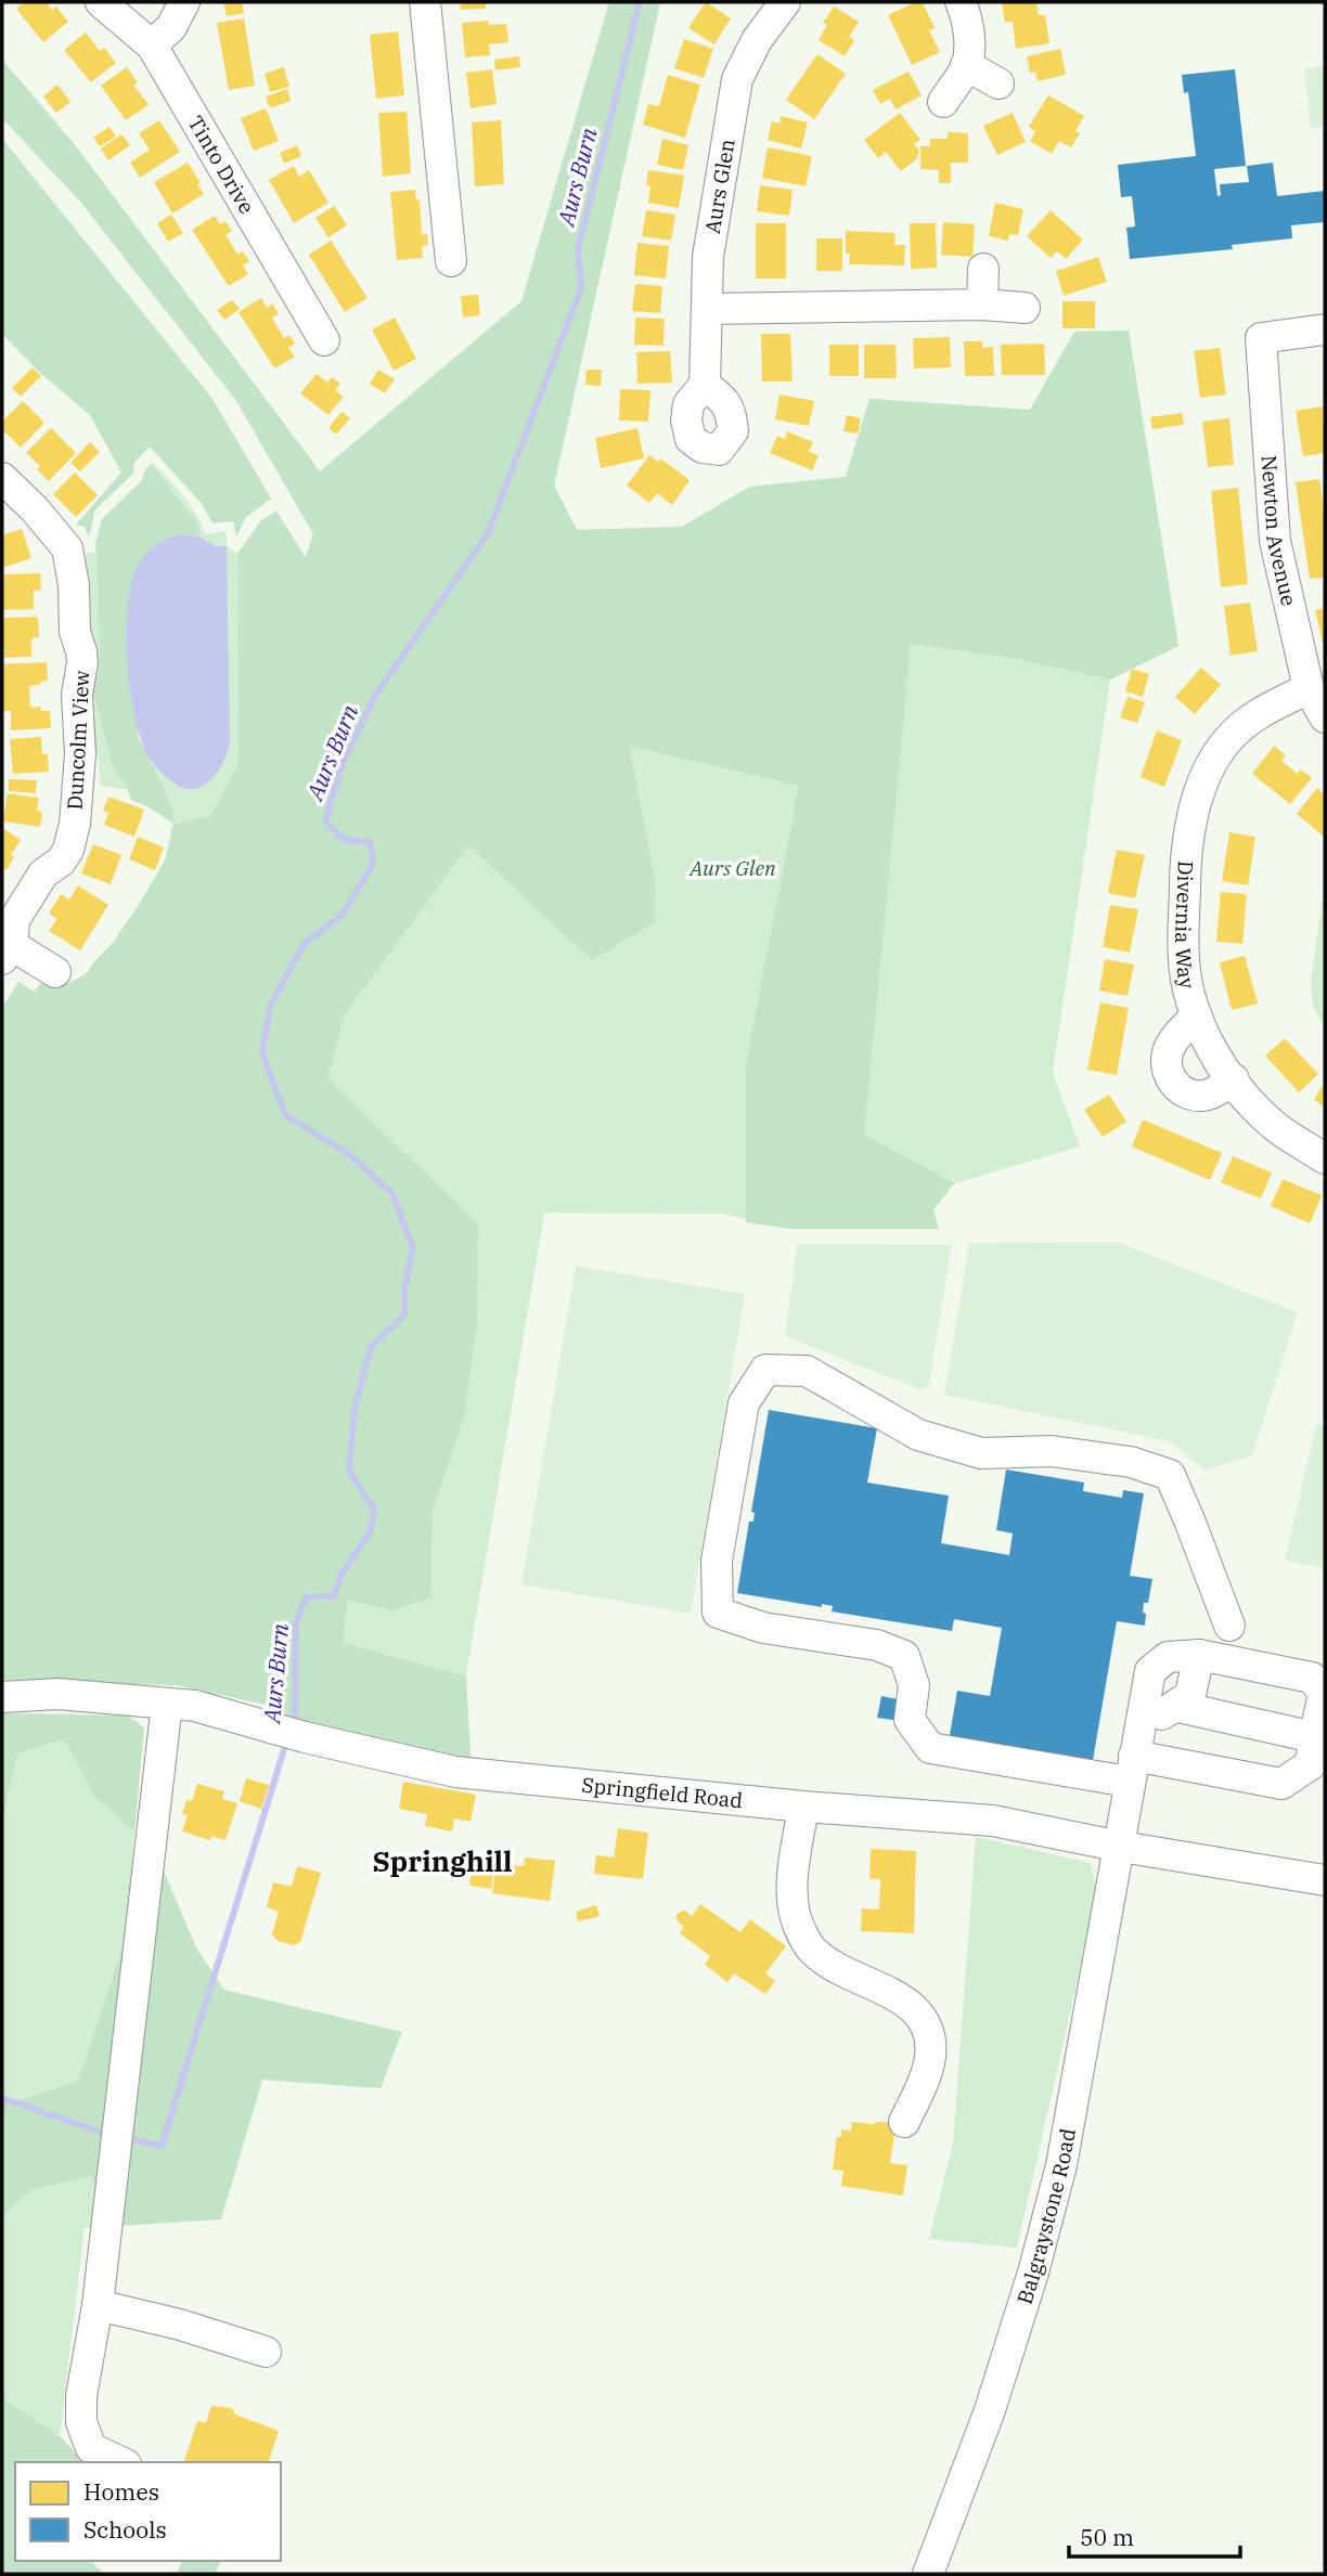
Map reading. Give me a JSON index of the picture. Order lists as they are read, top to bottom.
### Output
{
  "streets": {
    "street": [
      "Tinto Drive",
      "Aurs Glen",
      "Newton Avenue",
      "Duncolm View",
      "Divernia Way",
      "Springfield Road",
      "Balgraystone Road"
    ]
  },
  "crossings": [
    ["Newton Avenue", "Divernia Way"],
    ["Springfield Road", "Balgraystone Road"]
  ],
  "districts": ["Springhill"],
  "water": ["Aurs Burn"],
  "parks": ["Aurs Glen"],
  "legend": ["Homes", "Schools"],
  "scale_bar": "50 m"
}
